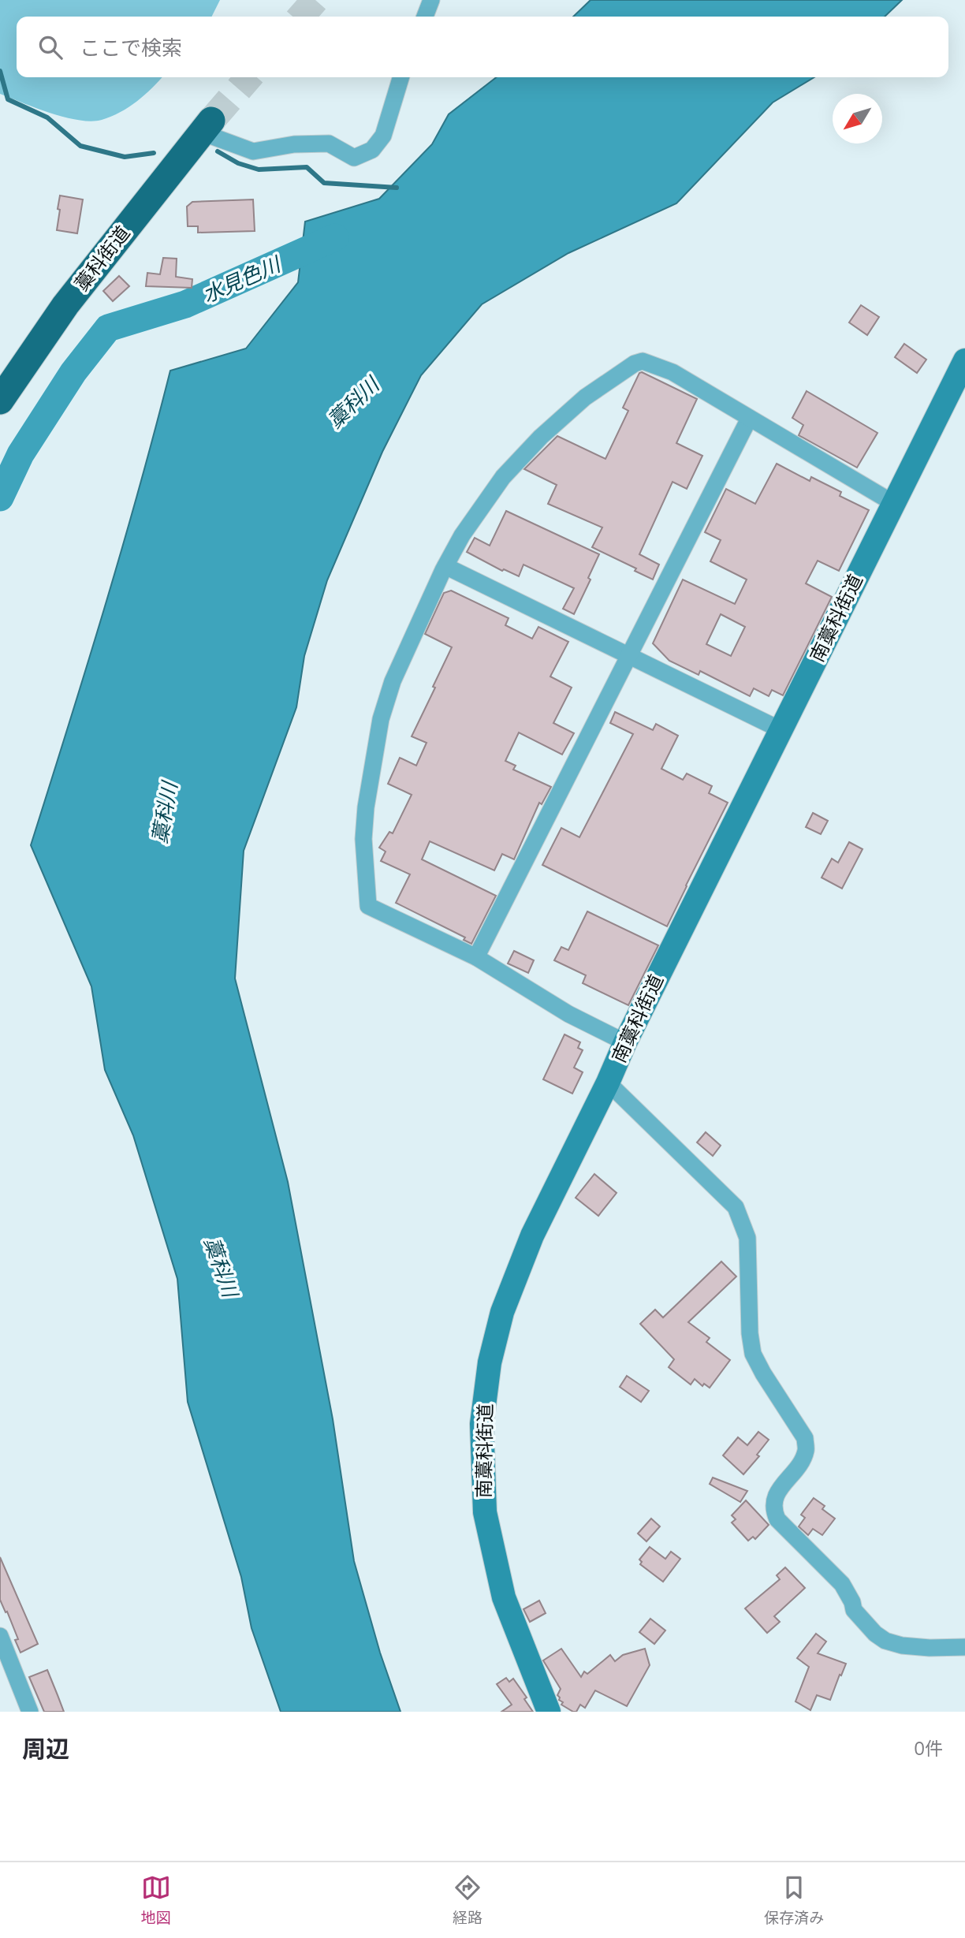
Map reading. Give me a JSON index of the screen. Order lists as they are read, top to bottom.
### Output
{
  "streets": {
    "highway": ["藁科街道"],
    "main road": ["南藁科街道"]
  },
  "water": ["水見色川", "藁科川"],
  "north": "bottom left",
  "page": {
    "search": "ここで検索",
    "heading": ["周辺", "0件"],
    "nav": ["地図", "経路", "保存済み"]
  }
}
